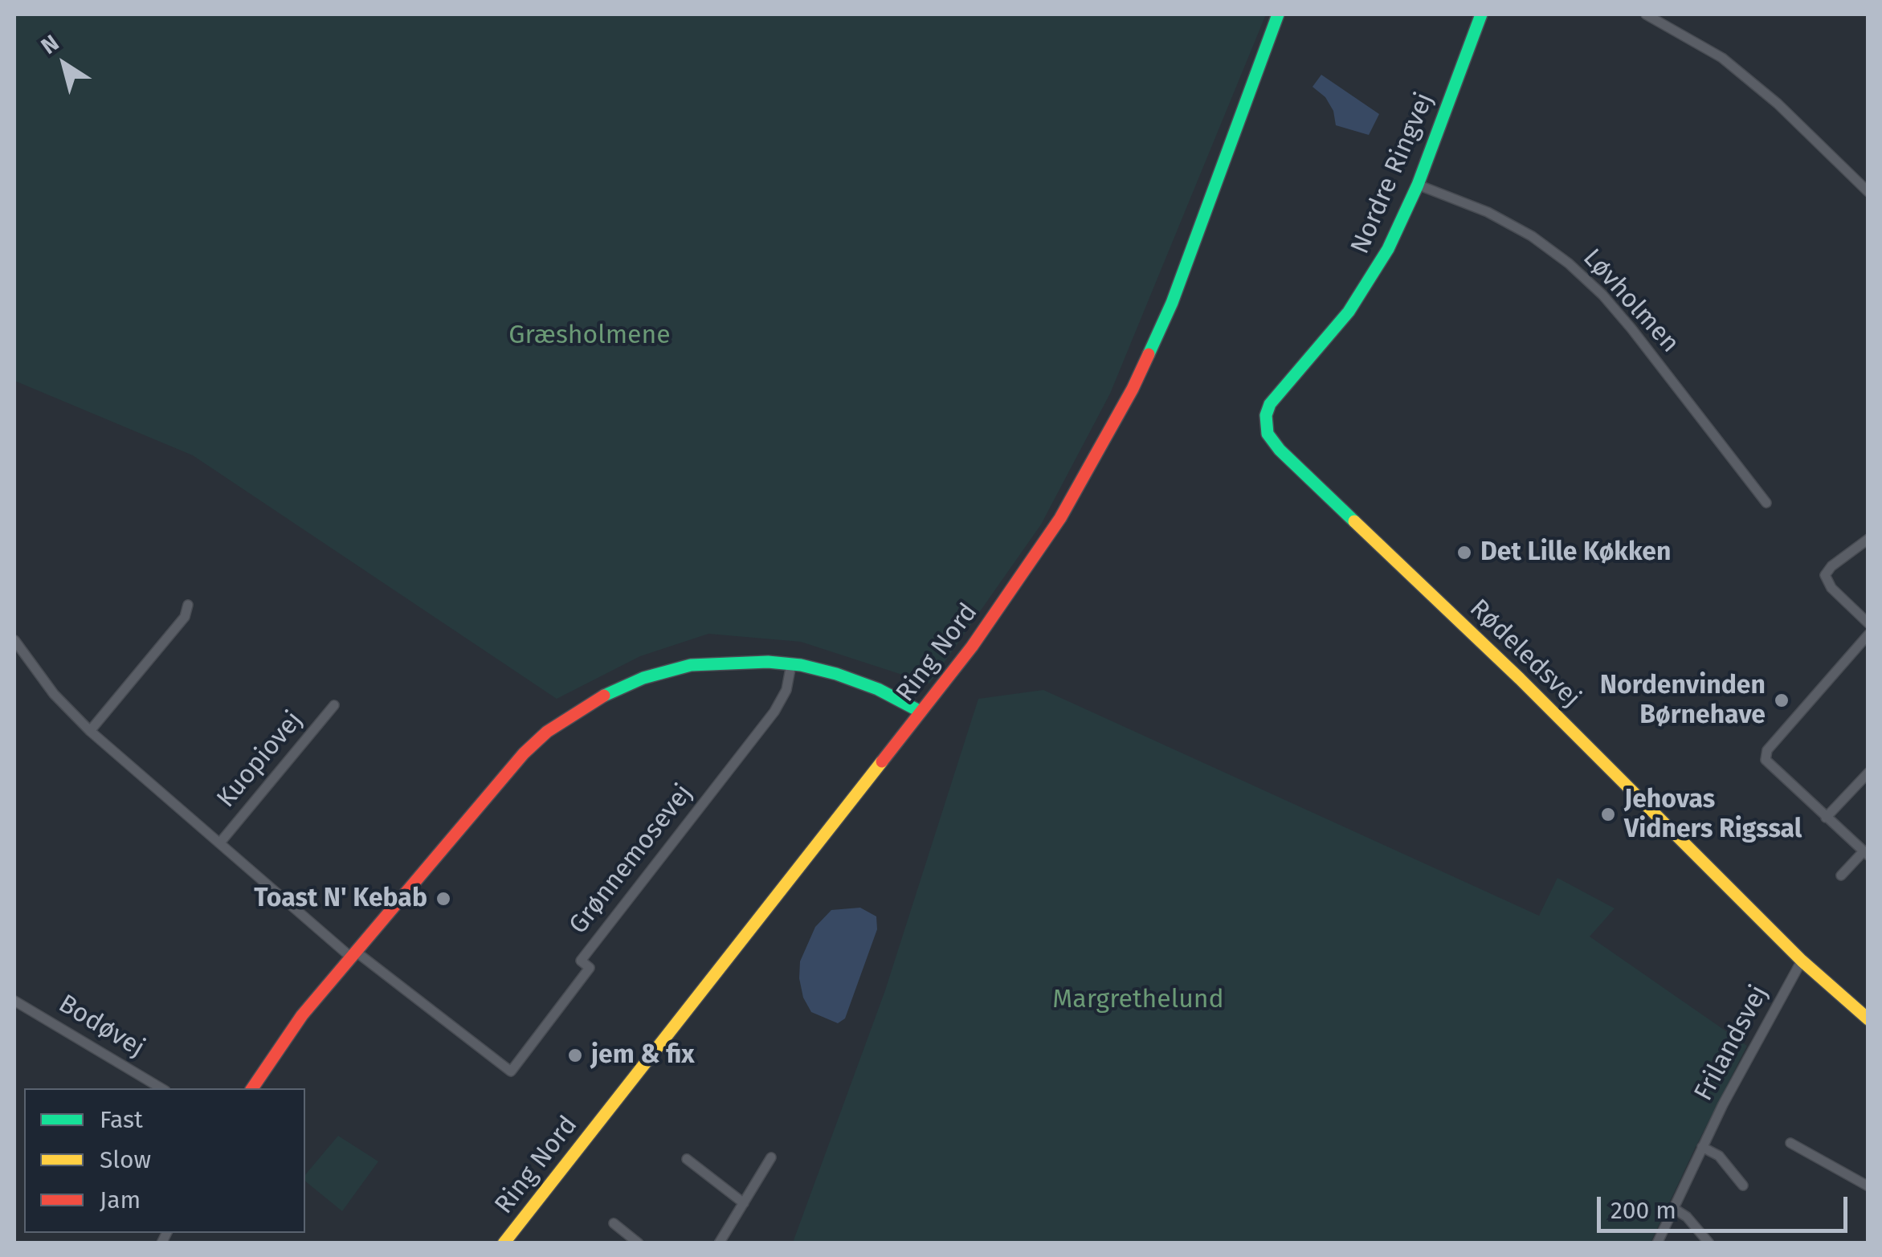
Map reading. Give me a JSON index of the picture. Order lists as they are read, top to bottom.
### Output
{
  "streets": {
    "street": [
      "Nordre Ringvej",
      "Løvholmen",
      "Ring Nord",
      "Rødeledsvej",
      "Kuopiovej",
      "Grønnemosevej",
      "Bodøvej",
      "Frilandsvej"
    ]
  },
  "crossings": [
    ["Nordre Ringvej", "Løvholmen"],
    ["Nordre Ringvej", "Rødeledsvej"],
    ["Rødeledsvej", "Frilandsvej"],
    ["Kuopiovej", "Grønnemosevej"]
  ],
  "parks": ["Græsholmene", "Margrethelund"],
  "places": [
    "Det Lille Køkken",
    "Nordenvinden Børnehave",
    "Jehovas Vidners Rigssal",
    "Toast N' Kebab",
    "jem & fix"
  ],
  "legend": ["Fast", "Slow", "Jam"],
  "scale_bar": "200 m",
  "north": "top left"
}
